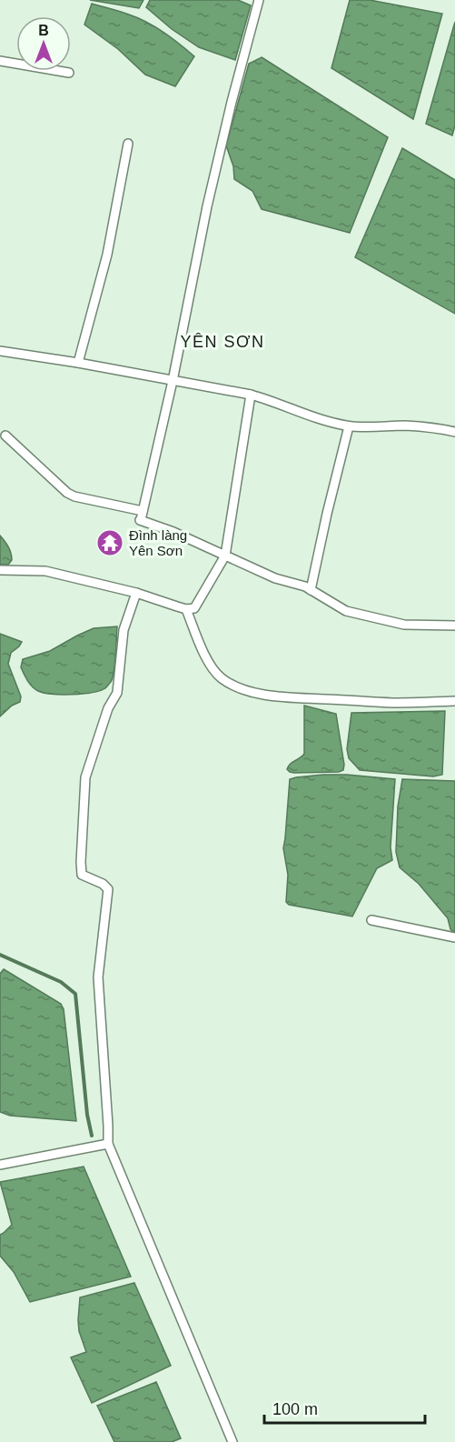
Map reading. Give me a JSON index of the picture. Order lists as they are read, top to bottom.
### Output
{
  "districts": ["YÊN SƠN"],
  "places": {
    "temple": ["Đình làng Yên Sơn"]
  },
  "scale_bar": "100 m",
  "north": "top"
}
